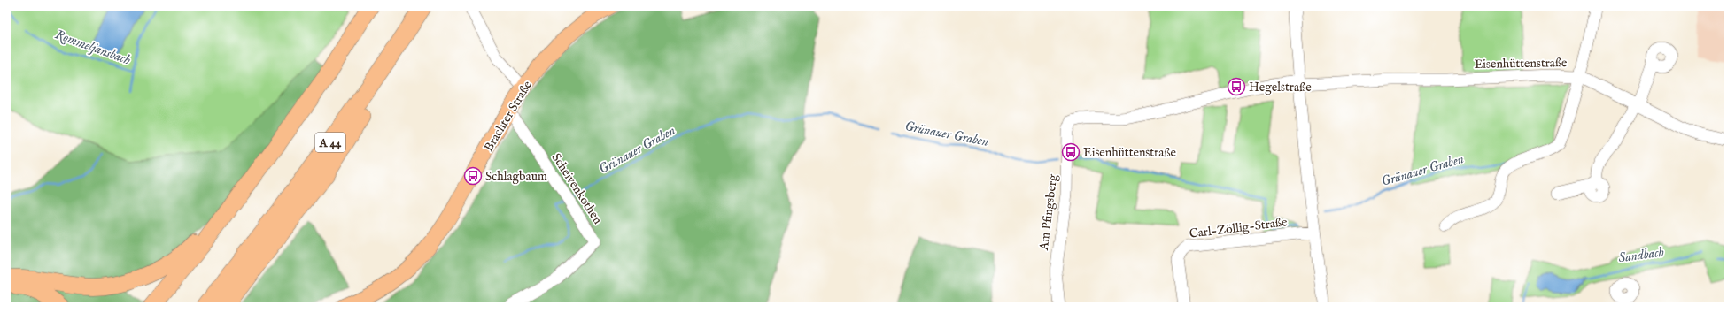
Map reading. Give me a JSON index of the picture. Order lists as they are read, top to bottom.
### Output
{
  "streets": {
    "highway": ["A 44"],
    "main road": ["Brachter Straße"],
    "street": [
      "Eisenhüttenstraße",
      "Scheivenkothen",
      "Am Pfingsberg",
      "Carl-Zöllig-Straße"
    ]
  },
  "crossings": [
    ["Eisenhüttenstraße", "Am Pfingsberg"],
    ["Brachter Straße", "Scheivenkothen"]
  ],
  "water": ["Rommeljansbach", "Grünauer Graben", "Sandbach"],
  "places": {
    "bus stop": ["Hegelstraße", "Eisenhüttenstraße", "Schlagbaum"]
  }
}
